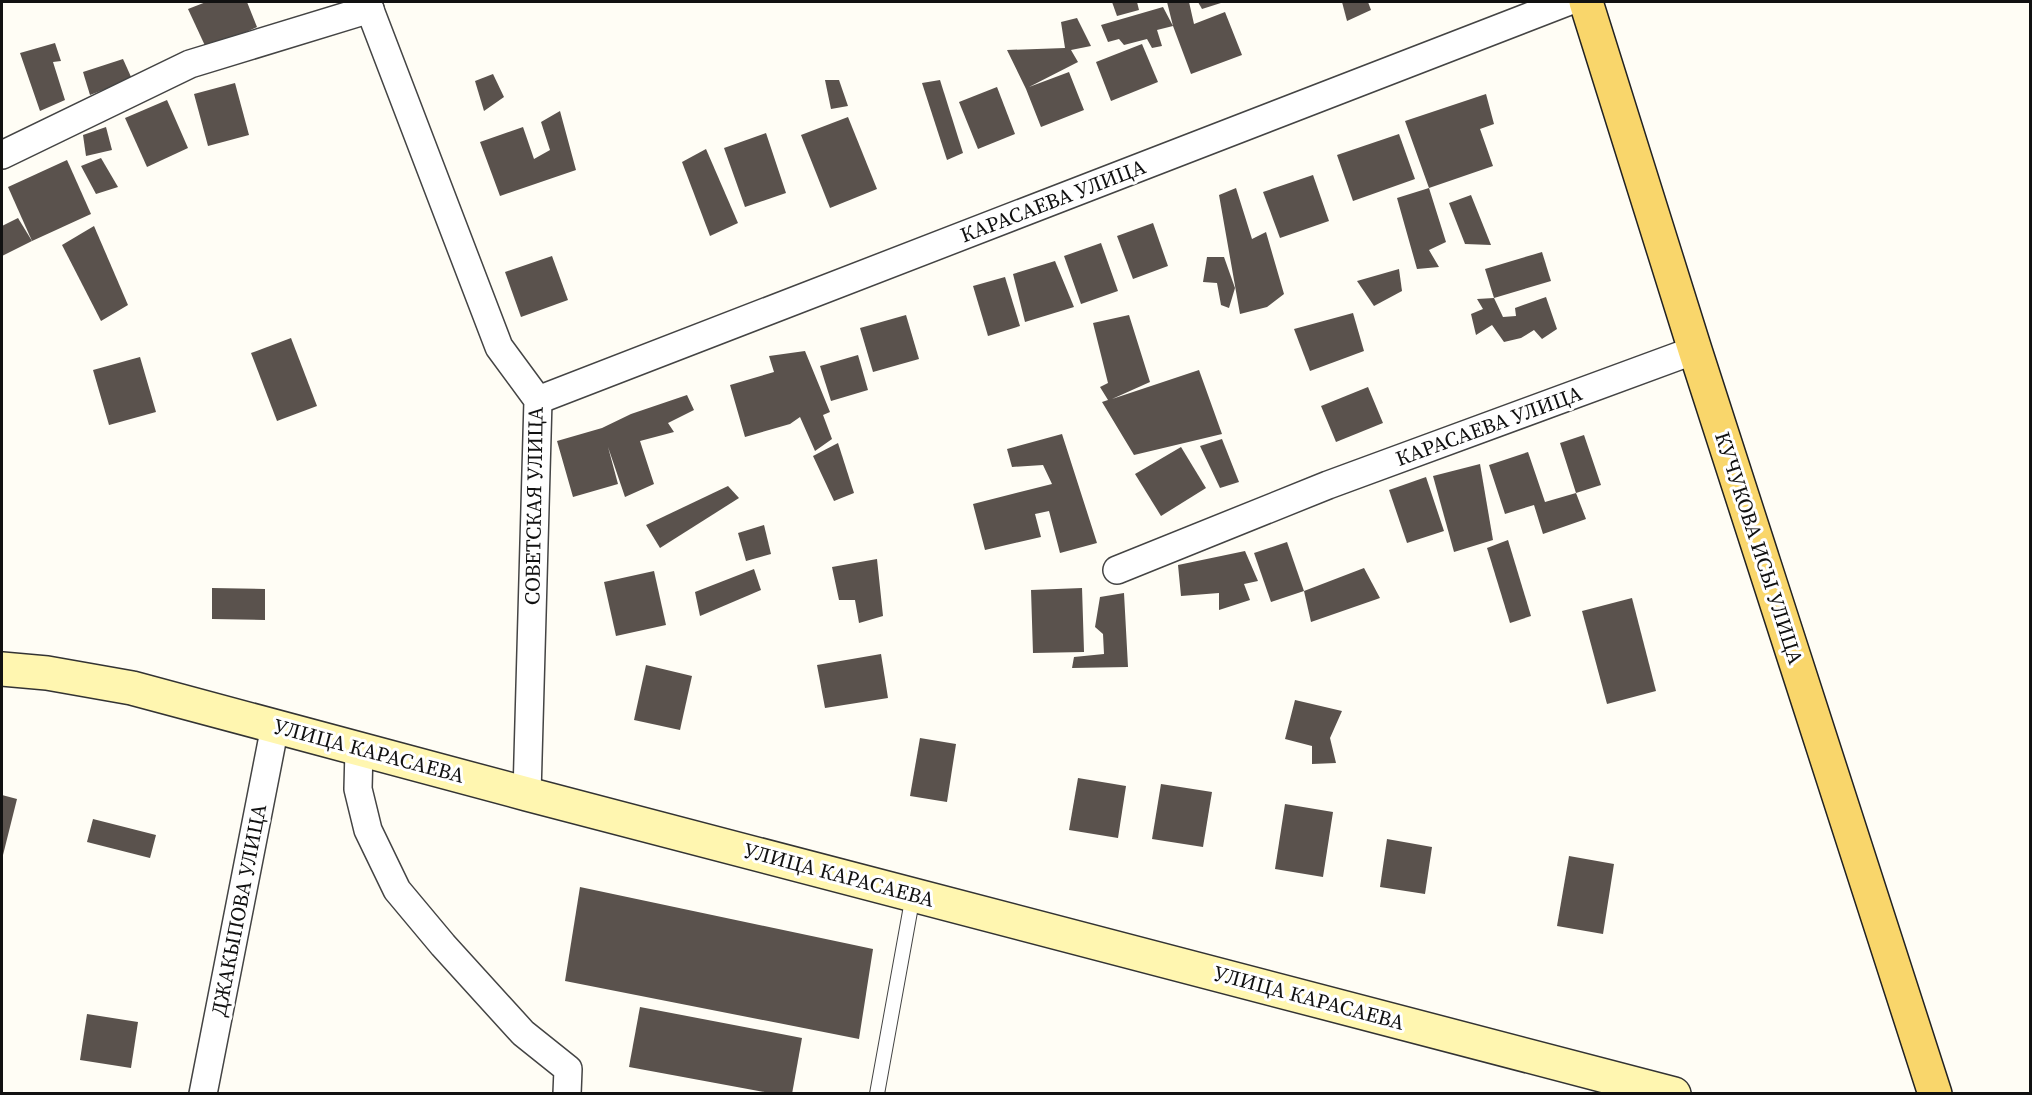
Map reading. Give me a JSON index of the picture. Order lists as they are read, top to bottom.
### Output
{
  "streets": {
    "main road": ["КУЧУКОВА ИСЫ УЛИЦА", "УЛИЦА КАРАСАЕВА"],
    "street": ["КАРАСАЕВА УЛИЦА", "СОВЕТСКАЯ УЛИЦА", "ДЖАКЫПОВА УЛИЦА"]
  },
  "crossings": [
    ["КАРАСАЕВА УЛИЦА", "СОВЕТСКАЯ УЛИЦА"],
    ["КАРАСАЕВА УЛИЦА", "КУЧУКОВА ИСЫ УЛИЦА"],
    ["СОВЕТСКАЯ УЛИЦА", "УЛИЦА КАРАСАЕВА"],
    ["УЛИЦА КАРАСАЕВА", "ДЖАКЫПОВА УЛИЦА"]
  ]
}
